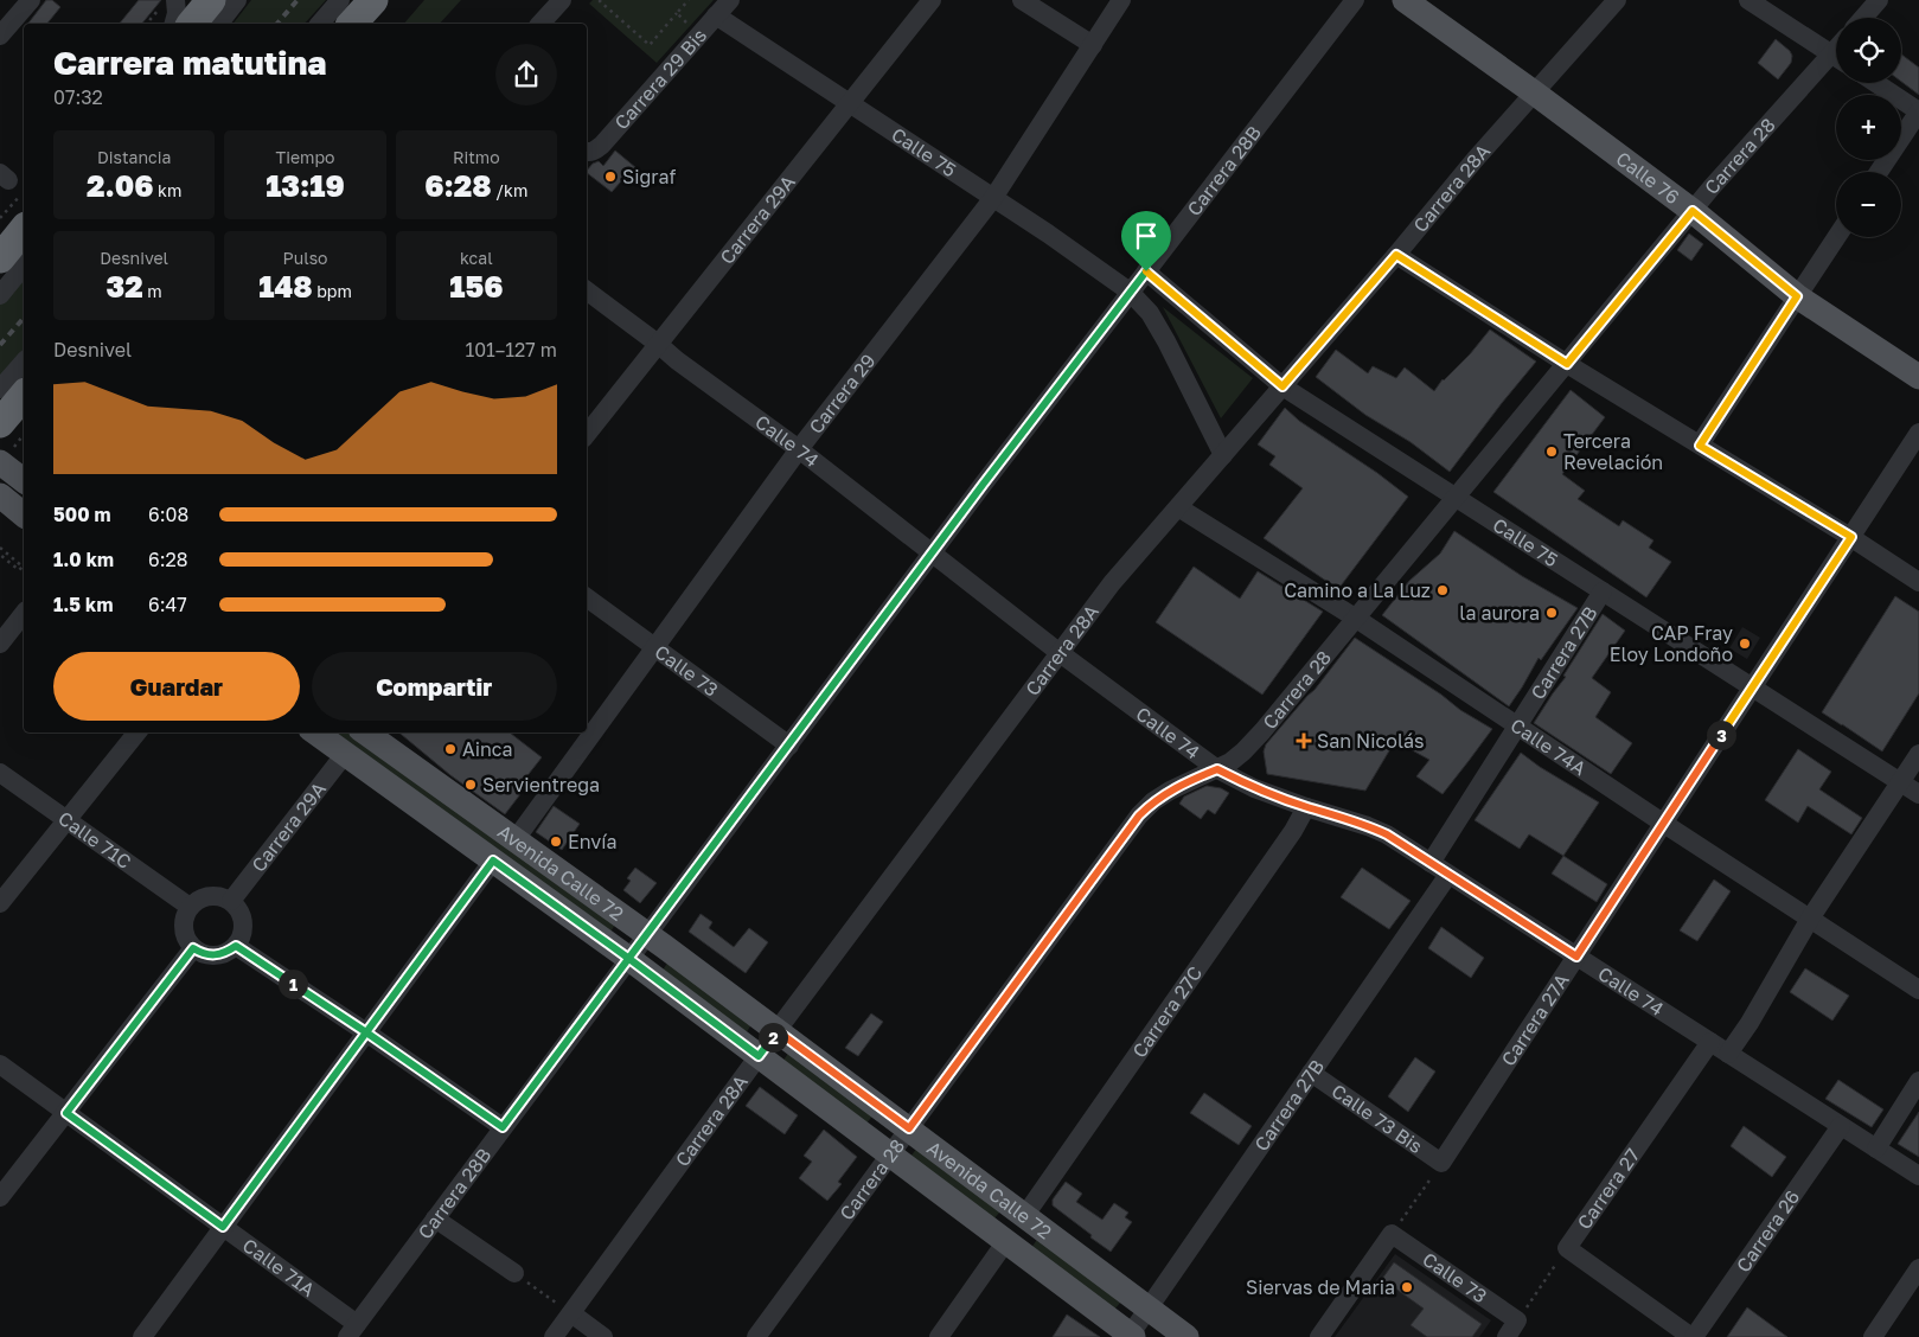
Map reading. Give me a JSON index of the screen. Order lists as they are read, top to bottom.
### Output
{
  "streets": {
    "main road": ["Calle 76", "Avenida Calle 72"],
    "street": [
      "Carrera 29 Bis",
      "Calle 75",
      "Carrera 28",
      "Carrera 28B",
      "Carrera 28A",
      "Carrera 29A",
      "Carrera 29",
      "Calle 74",
      "Carrera 27B",
      "Calle 73",
      "Calle 74A",
      "Calle 71C",
      "Carrera 27C",
      "Carrera 27A",
      "Calle 73 Bis",
      "Carrera 27",
      "Carrera 26",
      "Calle 71A"
    ]
  },
  "crossings": [
    ["Carrera 29 Bis", "Calle 75"],
    ["Calle 75", "Carrera 28"],
    ["Calle 75", "Carrera 28B"],
    ["Calle 75", "Carrera 28A"],
    ["Calle 75", "Carrera 29A"],
    ["Calle 75", "Carrera 29"],
    ["Calle 75", "Carrera 27B"],
    ["Calle 75", "Carrera 27A"],
    ["Carrera 28", "Calle 76"],
    ["Carrera 28", "Calle 74"],
    ["Carrera 28", "Calle 74A"],
    ["Carrera 28", "Avenida Calle 72"],
    ["Carrera 28B", "Calle 74"],
    ["Carrera 28B", "Calle 73"],
    ["Carrera 28B", "Avenida Calle 72"],
    ["Carrera 28B", "Calle 71A"],
    ["Calle 76", "Carrera 28A"],
    ["Carrera 28A", "Calle 74"],
    ["Carrera 28A", "Calle 74A"],
    ["Carrera 28A", "Avenida Calle 72"],
    ["Carrera 29A", "Calle 74"],
    ["Carrera 29A", "Calle 71C"],
    ["Carrera 29A", "Avenida Calle 72"],
    ["Carrera 29", "Calle 74"],
    ["Carrera 29", "Calle 73"],
    ["Carrera 29", "Avenida Calle 72"],
    ["Calle 74", "Carrera 27B"],
    ["Calle 74", "Carrera 27C"],
    ["Calle 74", "Carrera 27A"],
    ["Calle 74", "Carrera 27"],
    ["Calle 74", "Carrera 26"],
    ["Carrera 27B", "Calle 74A"],
    ["Carrera 27B", "Avenida Calle 72"],
    ["Carrera 27B", "Calle 73 Bis"],
    ["Calle 73", "Carrera 27"],
    ["Calle 74A", "Carrera 27A"],
    ["Avenida Calle 72", "Carrera 27C"],
    ["Carrera 27A", "Calle 73 Bis"]
  ],
  "places": {
    "other": [
      "Sigraf",
      "Tercera Revelación",
      "Camino a La Luz",
      "la aurora",
      "CAP Fray Eloy Londoño",
      "Ainca",
      "Servientrega",
      "Envía",
      "Siervas de Maria"
    ],
    "health": ["San Nicolás"]
  },
  "page": {
    "map_buttons": ["+", "−"],
    "heading": ["Carrera matutina", "07:32"],
    "stats": [
      ["Distancia", "2.06 km"],
      ["Tiempo", "13:19"],
      ["Ritmo", "6:28 /km"],
      ["Desnivel", "32 m"],
      ["Pulso", "148 bpm"],
      ["kcal", "156"]
    ],
    "chart": ["Desnivel", "101–127 m"],
    "list": [
      {
        "name": "500 m",
        "note": "6:08"
      },
      {
        "name": "1.0 km",
        "note": "6:28"
      },
      {
        "name": "1.5 km",
        "note": "6:47"
      }
    ],
    "buttons": ["Guardar", "Compartir"],
    "pins": ["3", "1", "2"]
  }
}
